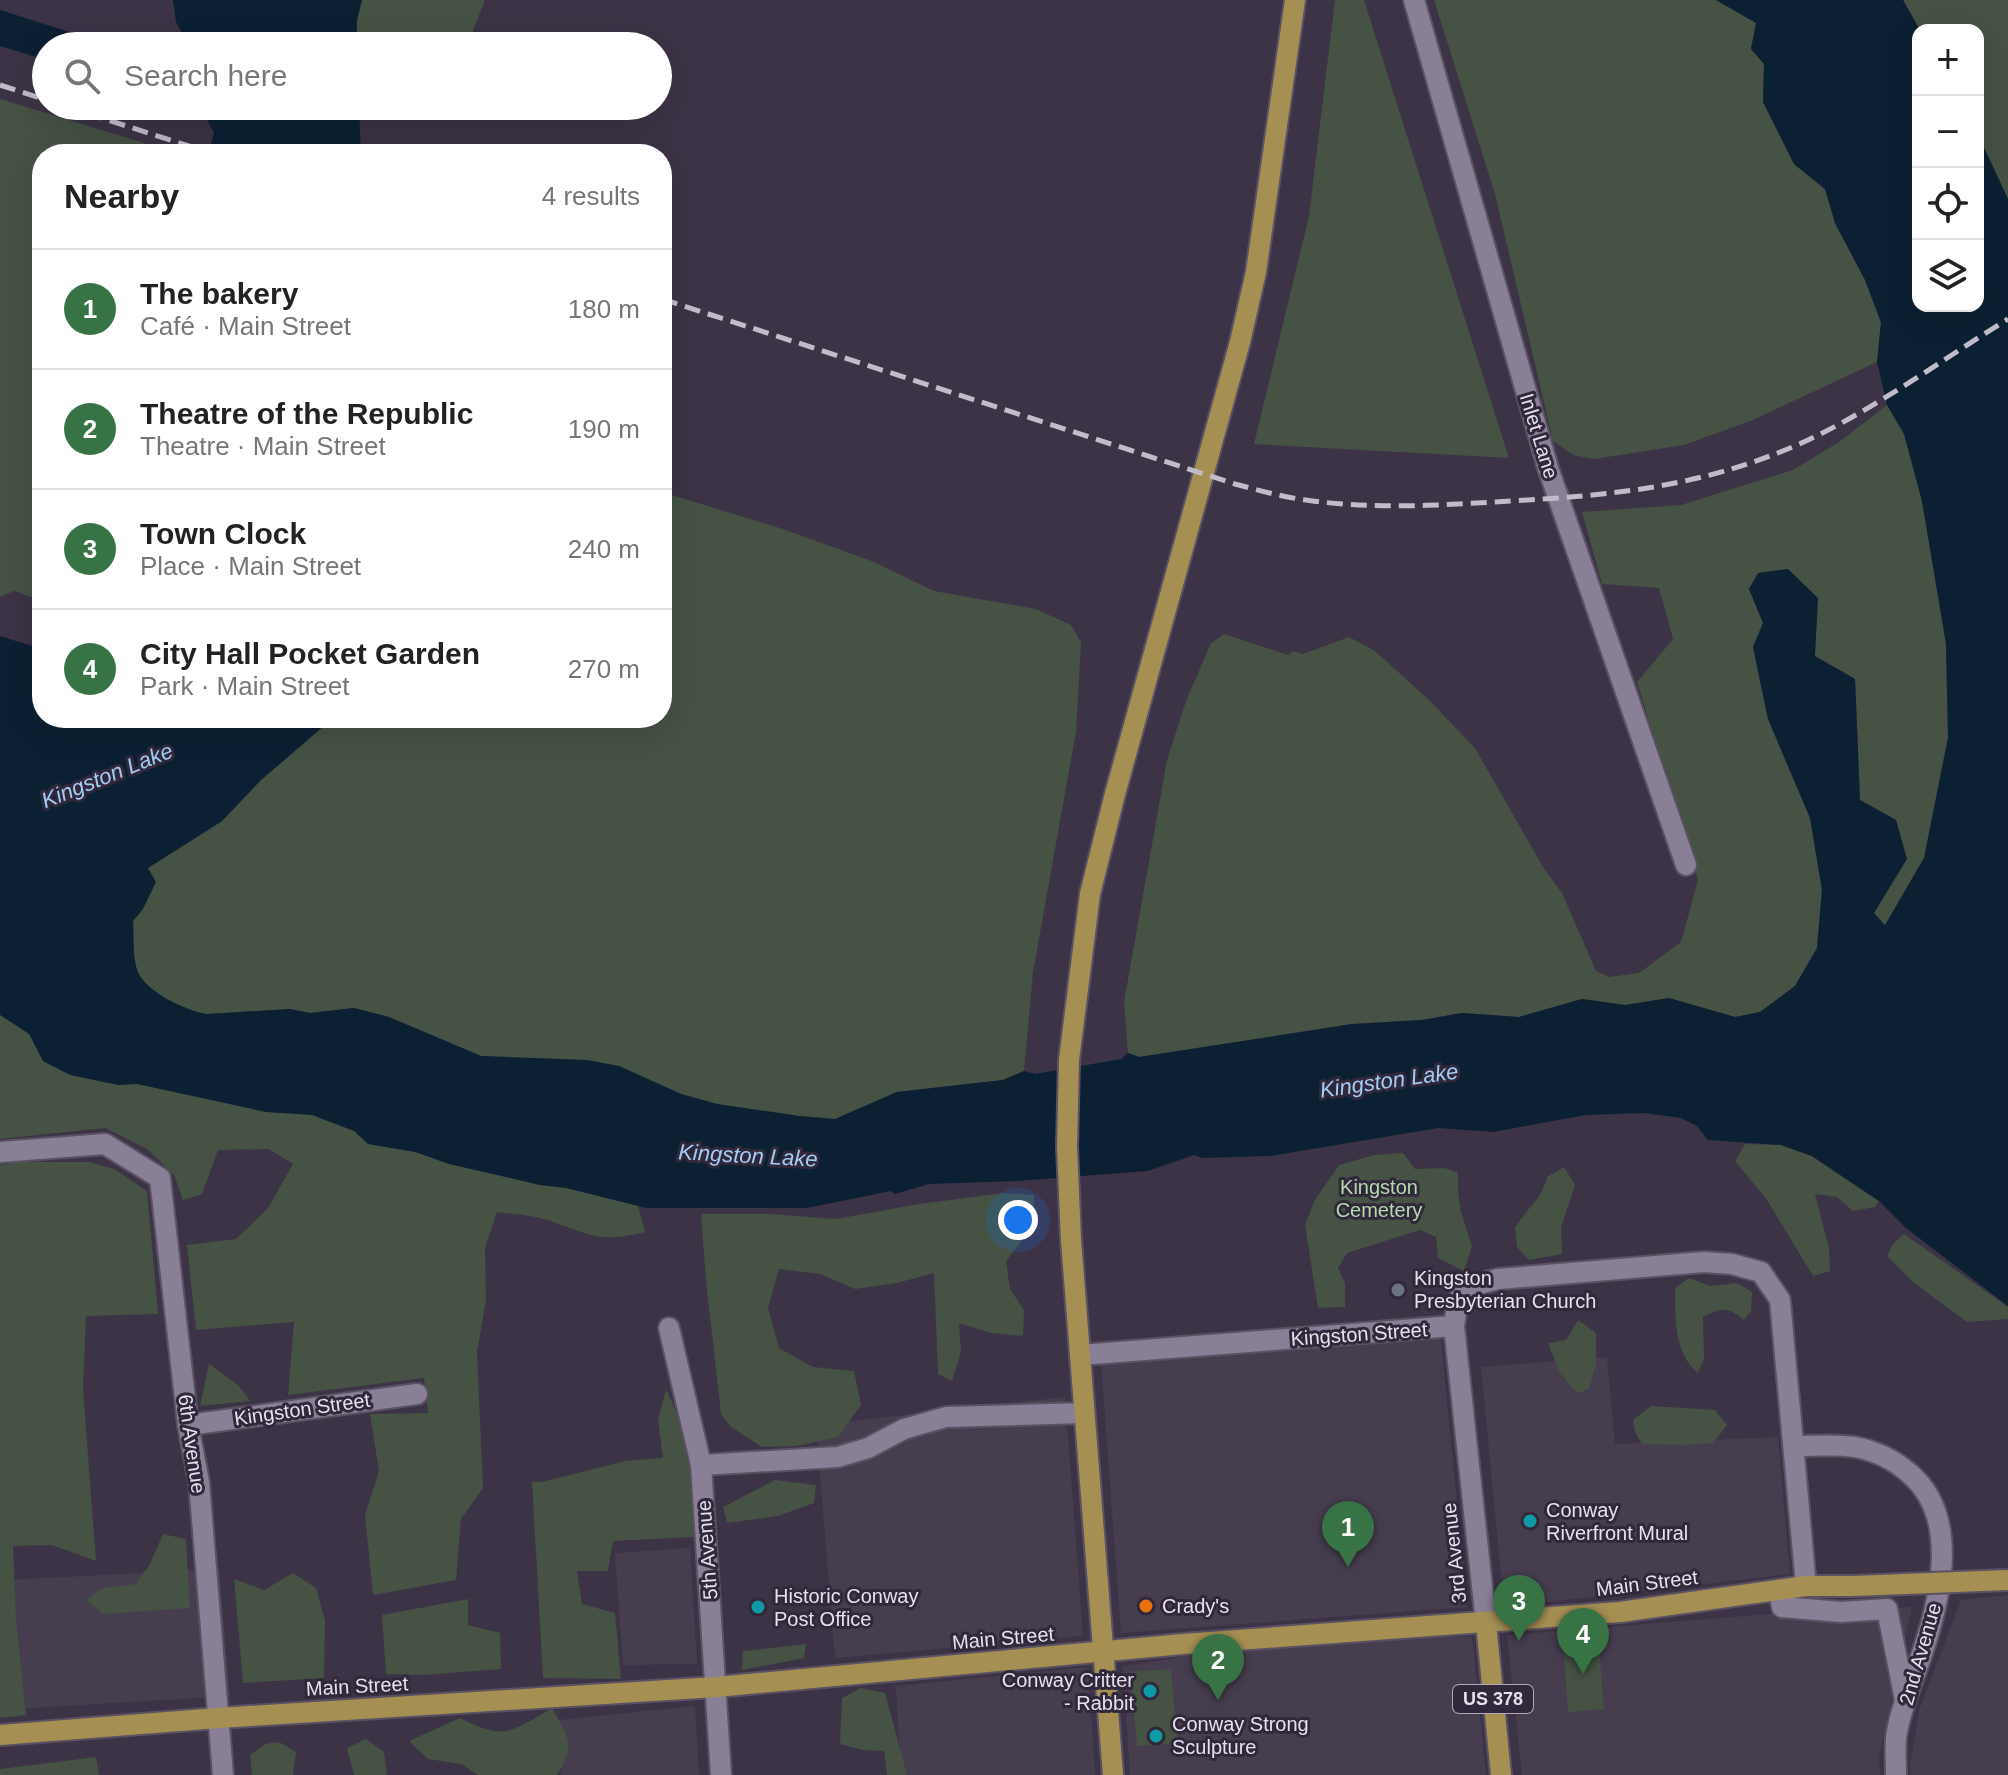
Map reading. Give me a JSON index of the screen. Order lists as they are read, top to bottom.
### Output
{
  "streets": {
    "main road": ["3rd Avenue", "Main Street", "US 378"],
    "street": [
      "Inlet Lane",
      "Kingston Street",
      "6th Avenue",
      "5th Avenue",
      "2nd Avenue"
    ]
  },
  "crossings": [
    ["Kingston Street", "6th Avenue"],
    ["Kingston Street", "3rd Avenue"],
    ["Kingston Street", "2nd Avenue"],
    ["6th Avenue", "Main Street"],
    ["5th Avenue", "Main Street"],
    ["3rd Avenue", "Main Street"]
  ],
  "water": ["Kingston Lake"],
  "parks": ["Kingston Cemetery"],
  "places": [
    "Kingston Presbyterian Church",
    "Conway Riverfront Mural",
    "Crady's",
    "Historic Conway Post Office",
    "Conway Critter - Rabbit",
    "Conway Strong Sculpture"
  ],
  "page": {
    "map_buttons": ["+", "−"],
    "search": "Search here",
    "heading": ["Nearby", "4 results"],
    "list": [
      {
        "mark": "1",
        "name": "The bakery",
        "note": "Café · Main Street",
        "value": "180 m"
      },
      {
        "mark": "2",
        "name": "Theatre of the Republic",
        "note": "Theatre · Main Street",
        "value": "190 m"
      },
      {
        "mark": "3",
        "name": "Town Clock",
        "note": "Place · Main Street",
        "value": "240 m"
      },
      {
        "mark": "4",
        "name": "City Hall Pocket Garden",
        "note": "Park · Main Street",
        "value": "270 m"
      }
    ],
    "pins": [
      "1",
      "3",
      "4",
      "2"
    ]
  }
}
